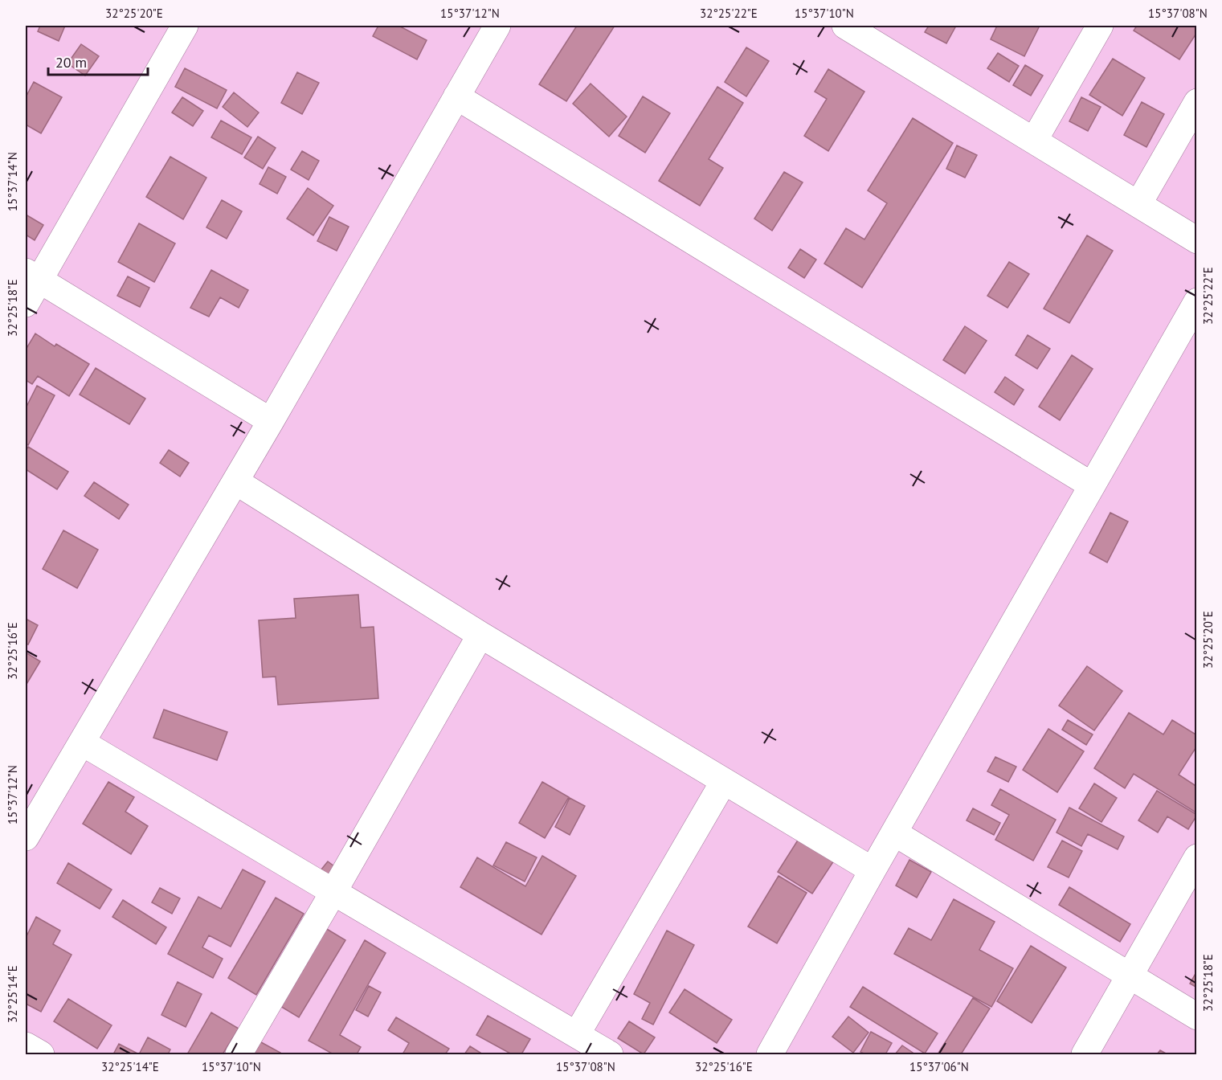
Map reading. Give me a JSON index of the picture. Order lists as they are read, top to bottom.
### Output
{
  "scale_bar": "20 m",
  "coordinates": [
    "32°25'20\"E",
    "15°37'12\"N",
    "32°25'22\"E",
    "15°37'10\"N",
    "15°37'08\"N",
    "15°37'14\"N",
    "32°25'18\"E",
    "32°25'16\"E",
    "32°25'14\"E",
    "15°37'06\"N"
  ]
}
